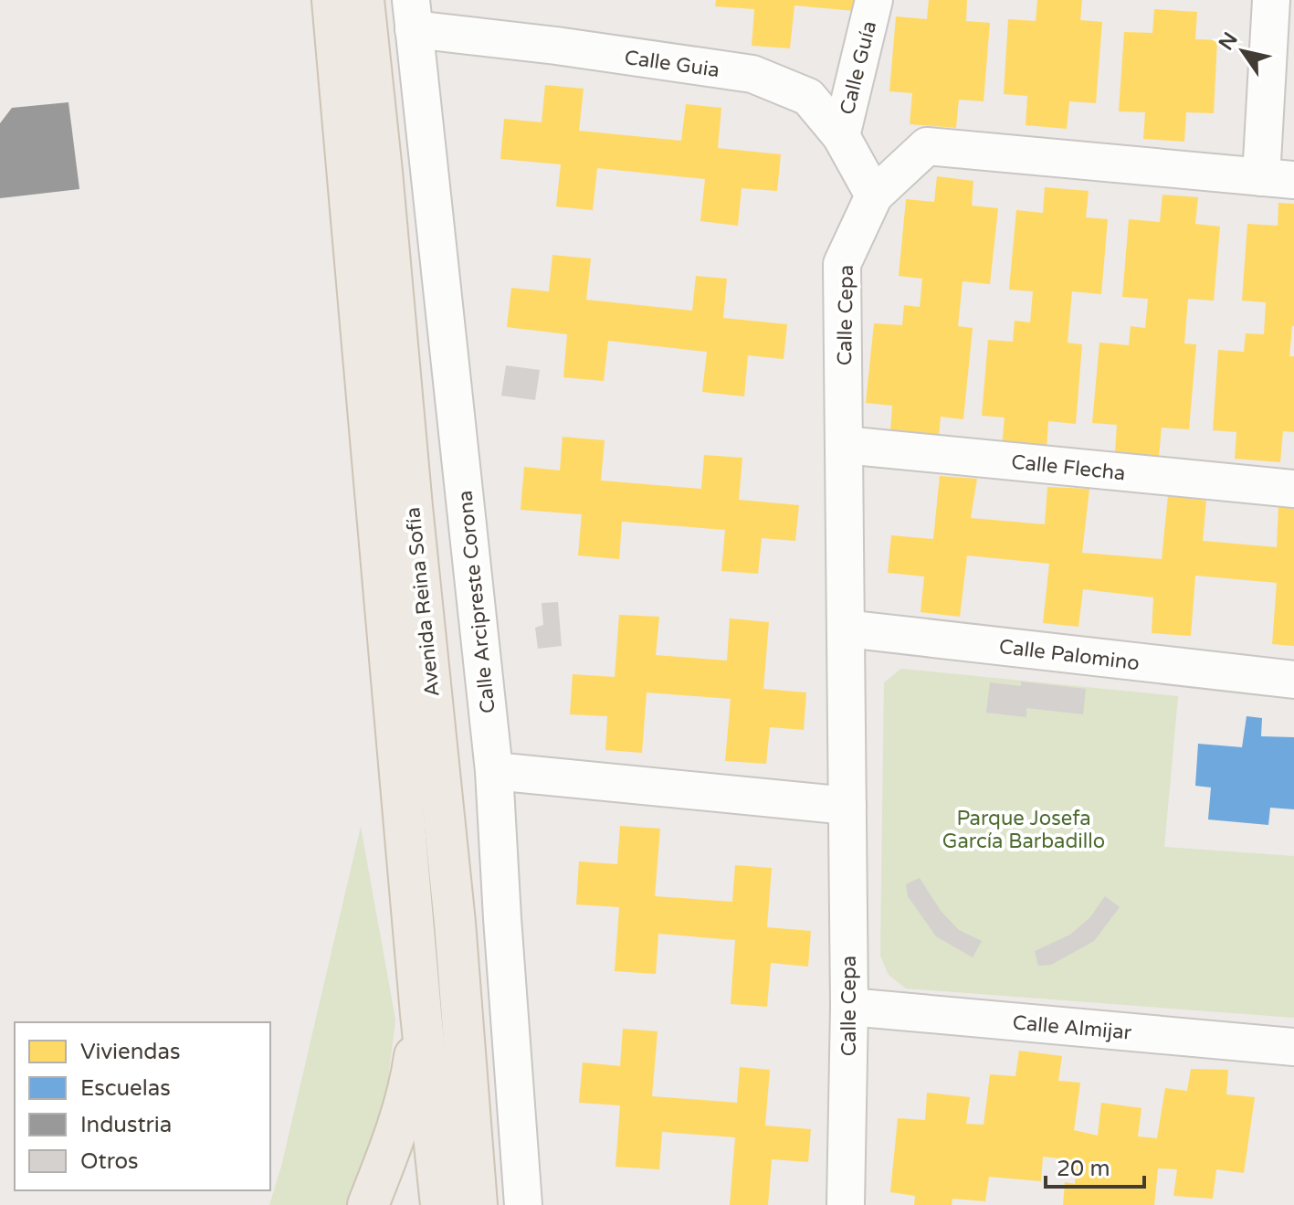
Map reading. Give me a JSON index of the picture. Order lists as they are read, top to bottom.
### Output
{
  "streets": {
    "main road": ["Avenida Reina Sofía"],
    "street": [
      "Calle Guia",
      "Calle Guía",
      "Calle Cepa",
      "Calle Flecha",
      "Calle Arcipreste Corona",
      "Calle Palomino",
      "Calle Almijar"
    ]
  },
  "crossings": [
    ["Calle Guia", "Calle Guía"],
    ["Calle Guia", "Calle Cepa"],
    ["Calle Guia", "Calle Arcipreste Corona"],
    ["Calle Cepa", "Calle Flecha"],
    ["Calle Cepa", "Calle Palomino"],
    ["Calle Cepa", "Calle Almijar"]
  ],
  "parks": ["Parque Josefa García Barbadillo"],
  "legend": [
    "Viviendas",
    "Escuelas",
    "Industria",
    "Otros"
  ],
  "scale_bar": "20 m",
  "north": "top left"
}
